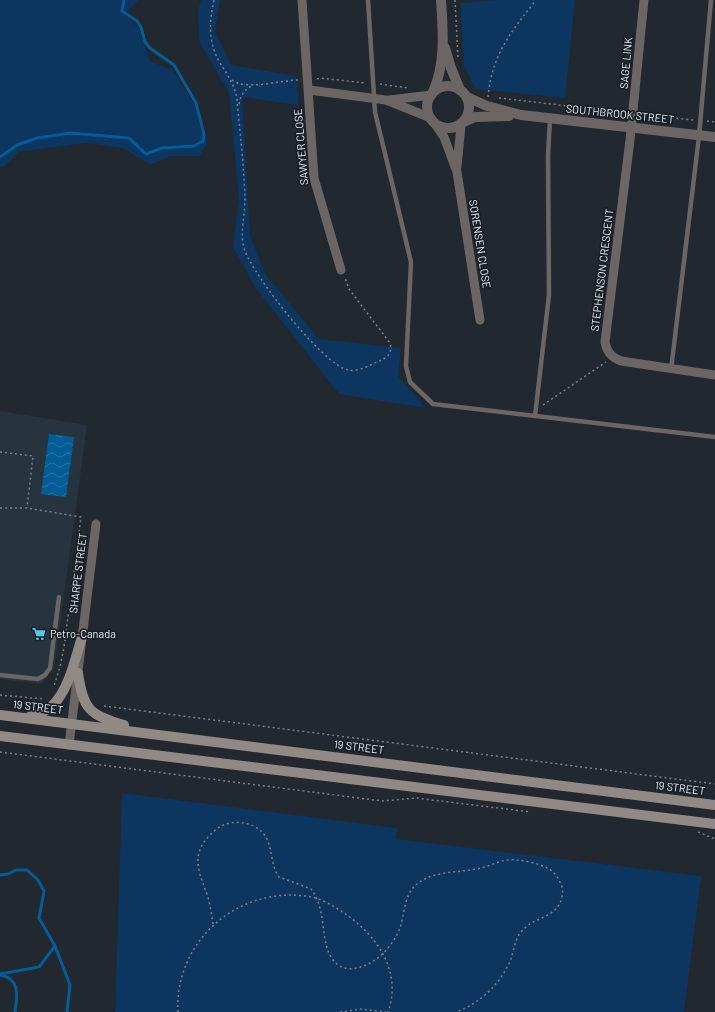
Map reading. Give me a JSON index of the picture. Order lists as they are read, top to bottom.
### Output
{
  "streets": {
    "main road": ["19 STREET"],
    "street": [
      "SAGE LINK",
      "SOUTHBROOK STREET",
      "SAWYER CLOSE",
      "SORENSEN CLOSE",
      "STEPHENSON CRESCENT",
      "SHARPE STREET"
    ]
  },
  "crossings": [
    ["SAGE LINK", "SOUTHBROOK STREET"],
    ["SAGE LINK", "STEPHENSON CRESCENT"],
    ["SOUTHBROOK STREET", "SORENSEN CLOSE"],
    ["SOUTHBROOK STREET", "STEPHENSON CRESCENT"],
    ["SHARPE STREET", "19 STREET"]
  ],
  "places": {
    "supermarket": ["Petro-Canada"]
  }
}
